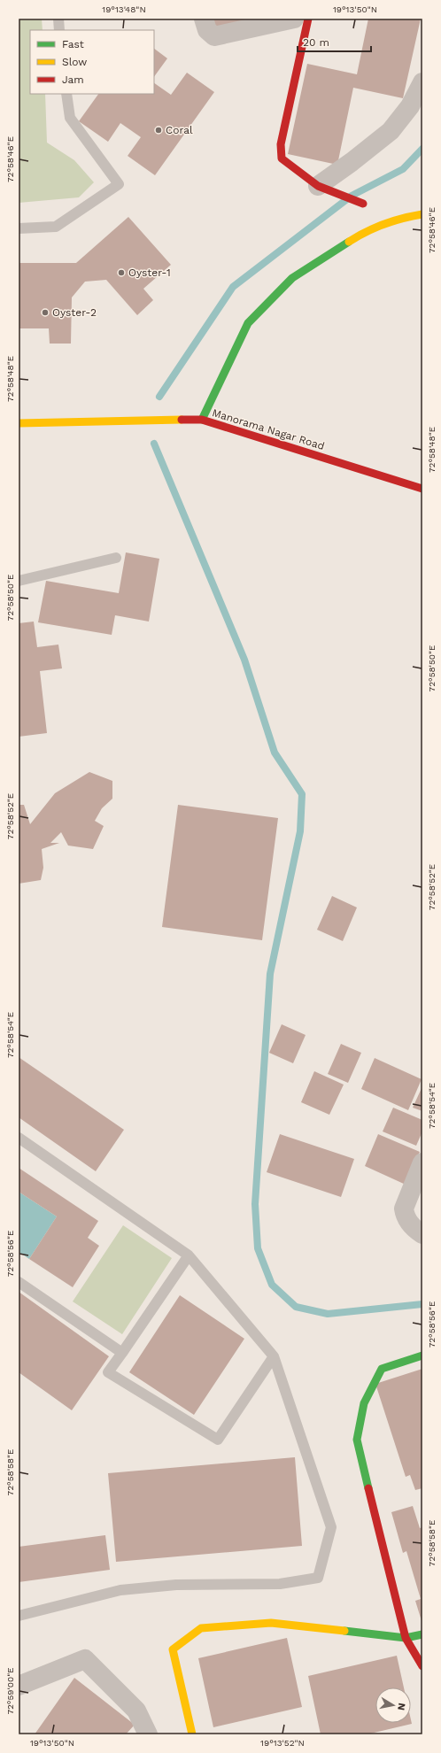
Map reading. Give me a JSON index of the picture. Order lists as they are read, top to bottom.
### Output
{
  "streets": {
    "street": ["Manorama Nagar Road"]
  },
  "places": ["Coral", "Oyster-1", "Oyster-2"],
  "legend": ["Fast", "Slow", "Jam"],
  "scale_bar": "20 m",
  "north": "right",
  "coordinates": [
    "19°13'48\"N",
    "19°13'50\"N",
    "72°58'46\"E",
    "72°58'48\"E",
    "72°58'50\"E",
    "72°58'52\"E",
    "72°58'54\"E",
    "72°58'56\"E",
    "72°58'58\"E",
    "72°59'00\"E",
    "19°13'52\"N"
  ]
}
